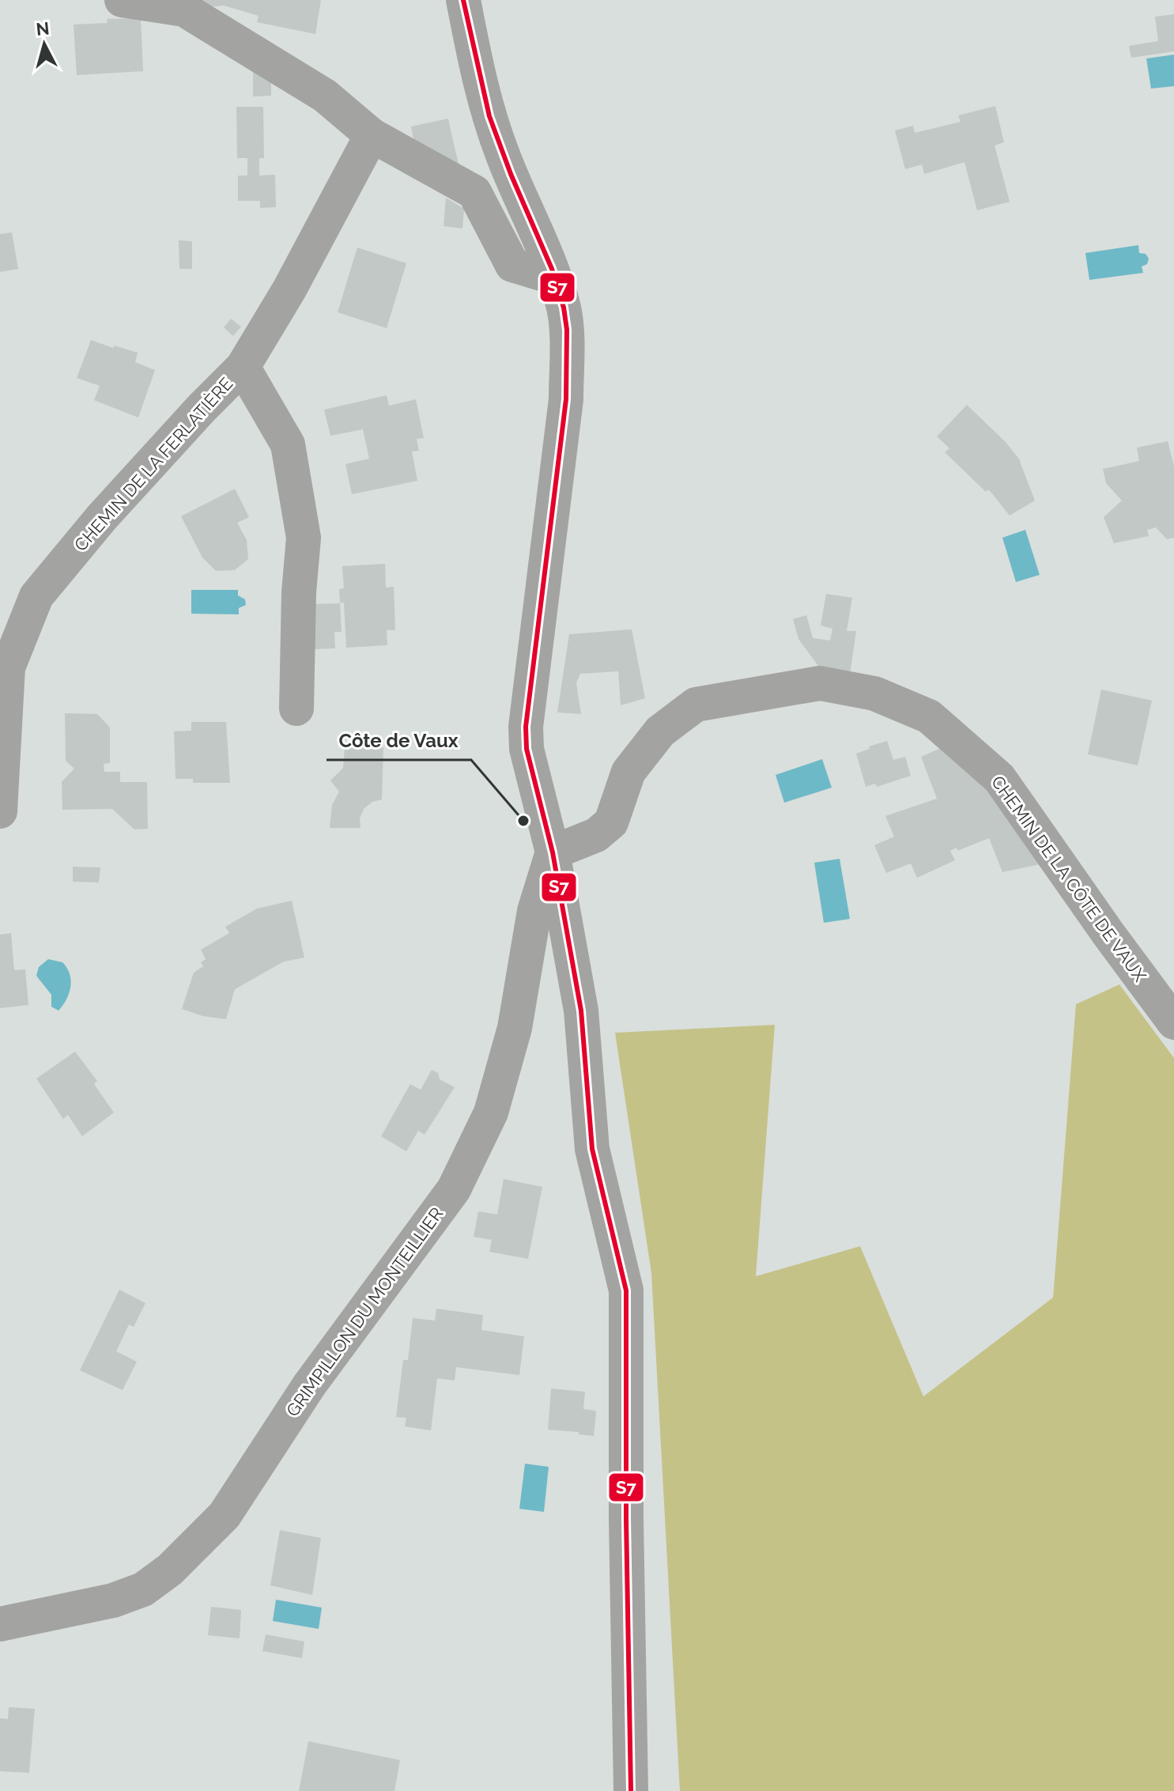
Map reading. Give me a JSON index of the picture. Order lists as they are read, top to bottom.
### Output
{
  "streets": {
    "street": ["CHEMIN DE LA FERLATIÈRE", "CHEMIN DE LA CÔTE DE VAUX", "GRIMPILLON DU MONTEILLIER"]
  },
  "crossings": [
    ["CHEMIN DE LA CÔTE DE VAUX", "GRIMPILLON DU MONTEILLIER"]
  ],
  "places": ["Côte de Vaux"],
  "lines": ["transit line S7"],
  "north": "top"
}
